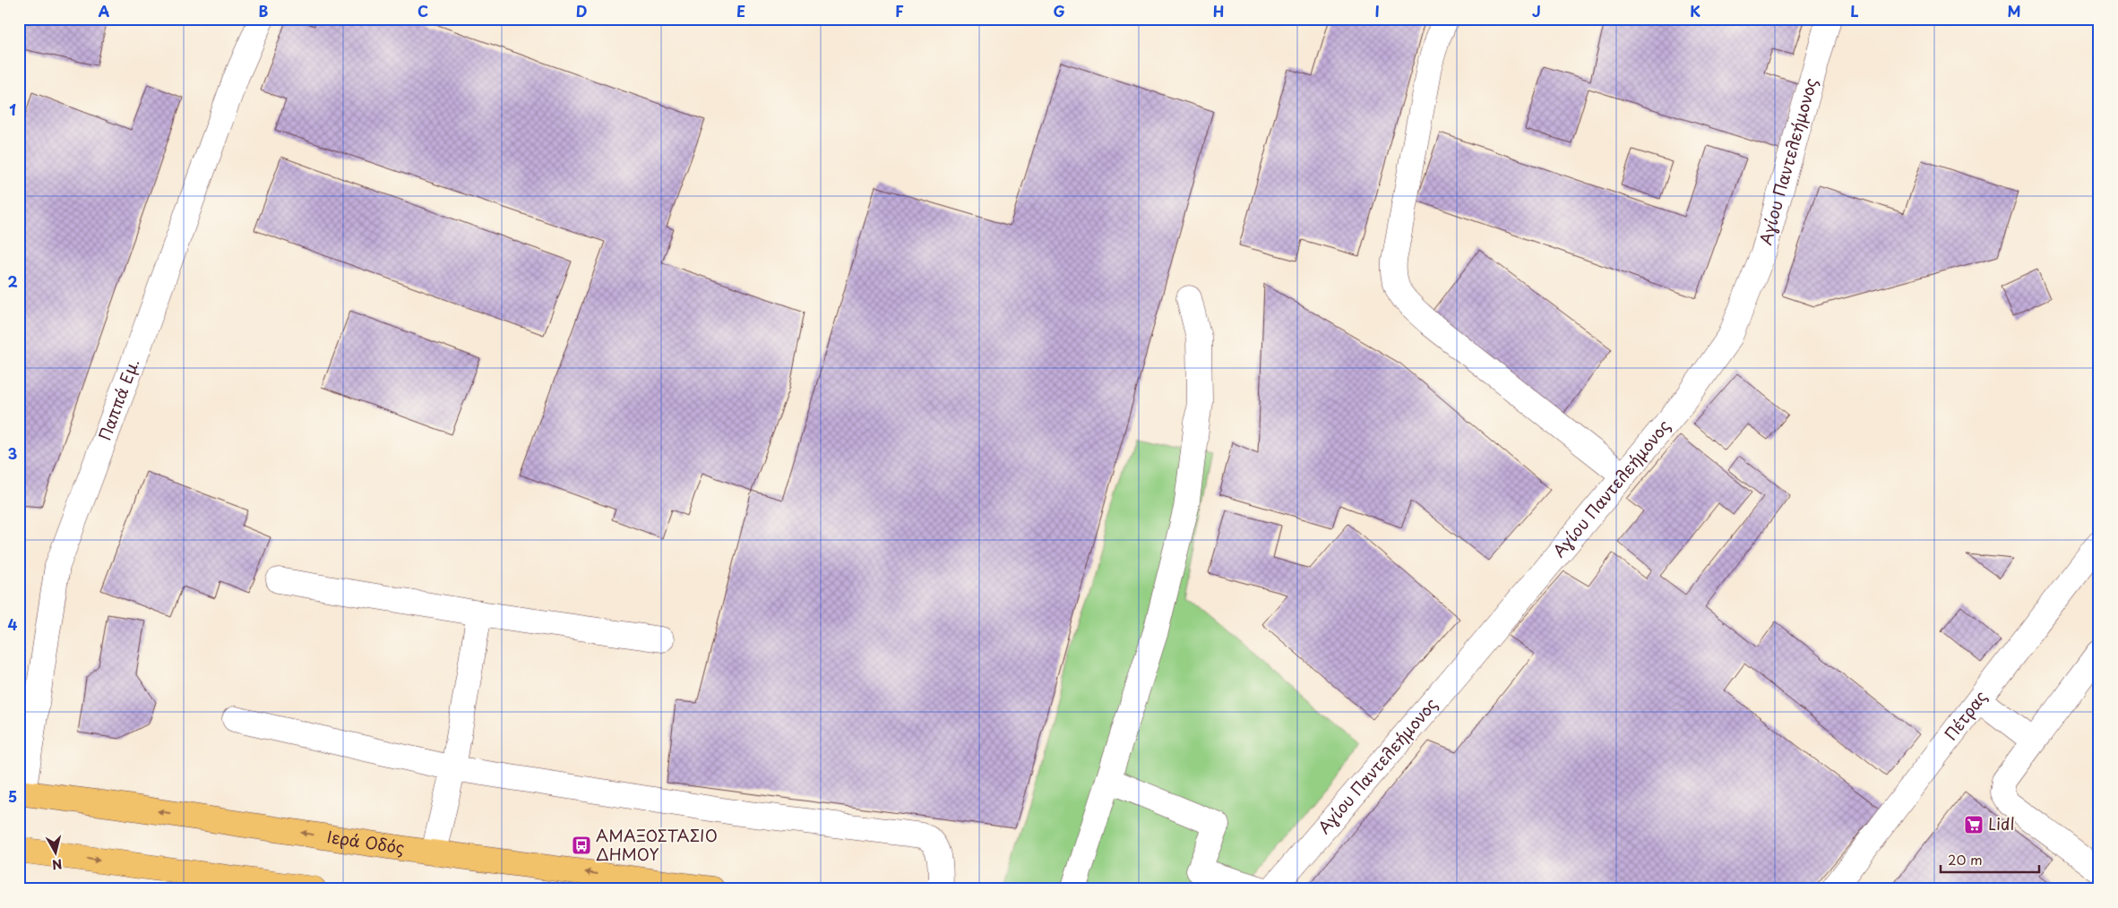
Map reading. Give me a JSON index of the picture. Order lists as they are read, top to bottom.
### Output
{
  "streets": {
    "main road": ["Ιερά Οδός"],
    "street": ["Αγίου Παντελεήμονος", "Παππά Εμ.", "Πέτρας"]
  },
  "crossings": [
    ["Παππά Εμ.", "Ιερά Οδός"]
  ],
  "places": {
    "supermarket": ["Lidl"],
    "bus stop": ["ΑΜΑΞΟΣΤΑΣΙΟ ΔΗΜΟΥ"]
  },
  "scale_bar": "20 m",
  "north": "bottom",
  "grid": {
    "columns": [
      "A",
      "B",
      "C",
      "D",
      "E",
      "F",
      "G",
      "H",
      "I",
      "J",
      "K",
      "L",
      "M"
    ],
    "rows": [
      "1",
      "2",
      "3",
      "4",
      "5"
    ]
  }
}
